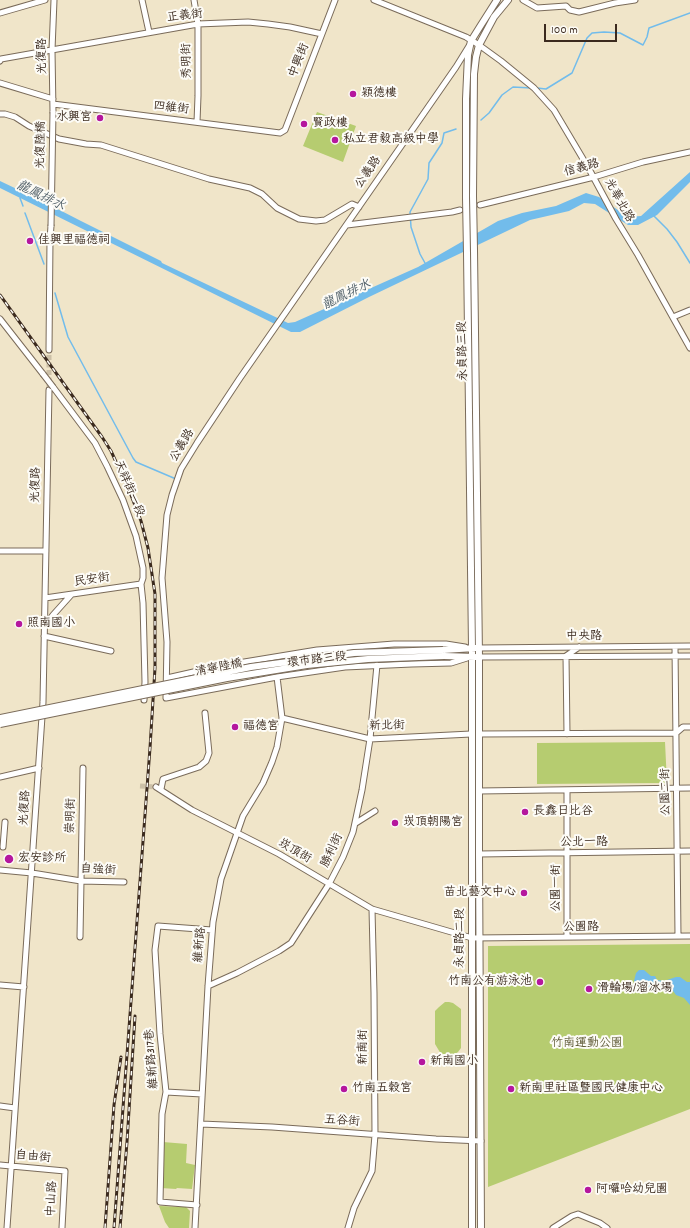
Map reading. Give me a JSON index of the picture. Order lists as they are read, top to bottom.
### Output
{
  "streets": {
    "main road": [
      "公義路",
      "永貞路三段",
      "清寧陸橋",
      "永貞路二段"
    ],
    "street": [
      "正義街",
      "光復路",
      "秀明街",
      "中興街",
      "四維街",
      "光復陸橋",
      "信義路",
      "光華北路",
      "天祥街一段",
      "民安街",
      "中央路",
      "環市路三段",
      "新北街",
      "公園二街",
      "崇明街",
      "公北一路",
      "勝利街",
      "崁頂街",
      "自強街",
      "公園一街",
      "公園路",
      "維新路",
      "新南街",
      "維新路317巷",
      "五谷街",
      "自由街",
      "中山路"
    ]
  },
  "crossings": [
    ["正義街", "光復路"],
    ["正義街", "秀明街"],
    ["正義街", "中興街"],
    ["光復路", "四維街"],
    ["光復路", "光復陸橋"],
    ["光復路", "天祥街一段"],
    ["光復路", "民安街"],
    ["光復路", "自強街"],
    ["光復路", "自由街"],
    ["秀明街", "四維街"],
    ["中興街", "四維街"],
    ["信義路", "光華北路"],
    ["公義路", "光華北路"],
    ["公義路", "永貞路三段"],
    ["公義路", "環市路三段"],
    ["光華北路", "永貞路三段"],
    ["永貞路三段", "中央路"],
    ["永貞路三段", "環市路三段"],
    ["永貞路三段", "永貞路二段"],
    ["天祥街一段", "民安街"],
    ["中央路", "公園二街"],
    ["中央路", "永貞路二段"],
    ["環市路三段", "勝利街"],
    ["環市路三段", "永貞路二段"],
    ["環市路三段", "維新路"],
    ["新北街", "勝利街"],
    ["新北街", "永貞路二段"],
    ["新北街", "維新路"],
    ["公園二街", "公北一路"],
    ["公園二街", "公園路"],
    ["崇明街", "自強街"],
    ["公北一路", "公園一街"],
    ["公北一路", "永貞路二段"],
    ["勝利街", "崁頂街"],
    ["勝利街", "維新路"],
    ["崁頂街", "公園路"],
    ["崁頂街", "永貞路二段"],
    ["崁頂街", "維新路"],
    ["崁頂街", "新南街"],
    ["公園一街", "公園路"],
    ["公園路", "永貞路二段"],
    ["永貞路二段", "五谷街"],
    ["維新路", "維新路317巷"],
    ["維新路", "五谷街"],
    ["新南街", "五谷街"],
    ["自由街", "中山路"]
  ],
  "water": ["龍鳳排水"],
  "parks": ["竹南運動公園"],
  "places": [
    "穎德樓",
    "水興宮",
    "賢政樓",
    "私立君毅高級中學",
    "佳興里福德祠",
    "照南國小",
    "福德宮",
    "長鑫日比谷",
    "崁頂朝陽宮",
    "宏安診所",
    "苗北藝文中心",
    "竹南公有游泳池",
    "滑輪場/溜冰場",
    "新南國小",
    "竹南五穀宮",
    "新南里社區暨國民健康中心",
    "阿囉哈幼兒園"
  ],
  "scale_bar": "100 m"
}
